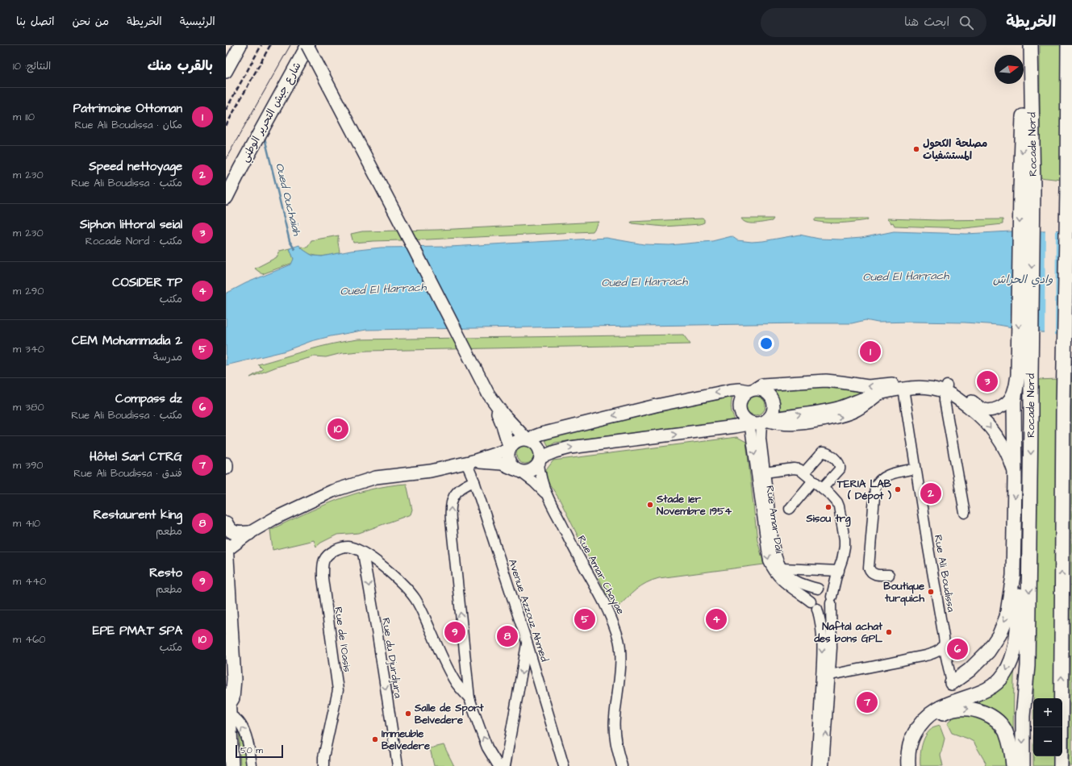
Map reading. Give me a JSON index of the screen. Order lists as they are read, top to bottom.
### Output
{
  "streets": {
    "highway": ["شارع جيش التحرير الوطني", "Rocade Nord"],
    "street": [
      "Rue Amar Dali",
      "Rue Ali Boudissa",
      "Rue Amar Chayae",
      "Avenue Azzouz Ahmed",
      "Rue de l'Oasis",
      "Rue du Djurdjura"
    ]
  },
  "crossings": [
    ["Rue de l'Oasis", "Rue du Djurdjura"]
  ],
  "water": ["Oued Ouchaïah", "Oued El Harrach", "وادي الحراش"],
  "places": [
    "مصلحة الكحول المستشفيات",
    "TERIA LAB ( Dépot )",
    "Stade 1er Novembre 1954",
    "Sisou trg",
    "Boutique turquich",
    "Naftal achat des bons GPL",
    "Salle de Sport Belvedere",
    "Immeuble Belvedere"
  ],
  "scale_bar": "50 m",
  "north": "right",
  "page": {
    "header": "الخريطة",
    "search": "ابحث هنا",
    "nav": [
      "الرئيسية",
      "الخريطة",
      "من نحن",
      "اتصل بنا"
    ],
    "heading": ["بالقرب منك", "النتائج: 10"],
    "list": [
      {
        "mark": "1",
        "name": "Patrimoine Ottoman",
        "note": "مكان · Rue Ali Boudissa",
        "value": "110 m"
      },
      {
        "mark": "2",
        "name": "Speed nettoyage",
        "note": "مكتب · Rue Ali Boudissa",
        "value": "230 m"
      },
      {
        "mark": "3",
        "name": "Siphon littoral seial",
        "note": "مكتب · Rocade Nord",
        "value": "230 m"
      },
      {
        "mark": "4",
        "name": "COSIDER TP",
        "note": "مكتب",
        "value": "290 m"
      },
      {
        "mark": "5",
        "name": "CEM Mohammadia 2",
        "note": "مدرسة",
        "value": "340 m"
      },
      {
        "mark": "6",
        "name": "Compass dz",
        "note": "مكتب · Rue Ali Boudissa",
        "value": "380 m"
      },
      {
        "mark": "7",
        "name": "Hôtel Sarl CTRG",
        "note": "فندق · Rue Ali Boudissa",
        "value": "390 m"
      },
      {
        "mark": "8",
        "name": "Restaurent king",
        "note": "مطعم",
        "value": "410 m"
      },
      {
        "mark": "9",
        "name": "Resto",
        "note": "مطعم",
        "value": "440 m"
      },
      {
        "mark": "10",
        "name": "EPE PMA.T SPA",
        "note": "مكتب",
        "value": "460 m"
      }
    ],
    "pins": [
      "1",
      "3",
      "10",
      "2",
      "4",
      "5",
      "9",
      "8",
      "6",
      "7"
    ],
    "map_buttons": ["+", "−"],
    "scale": "50 m"
  }
}
